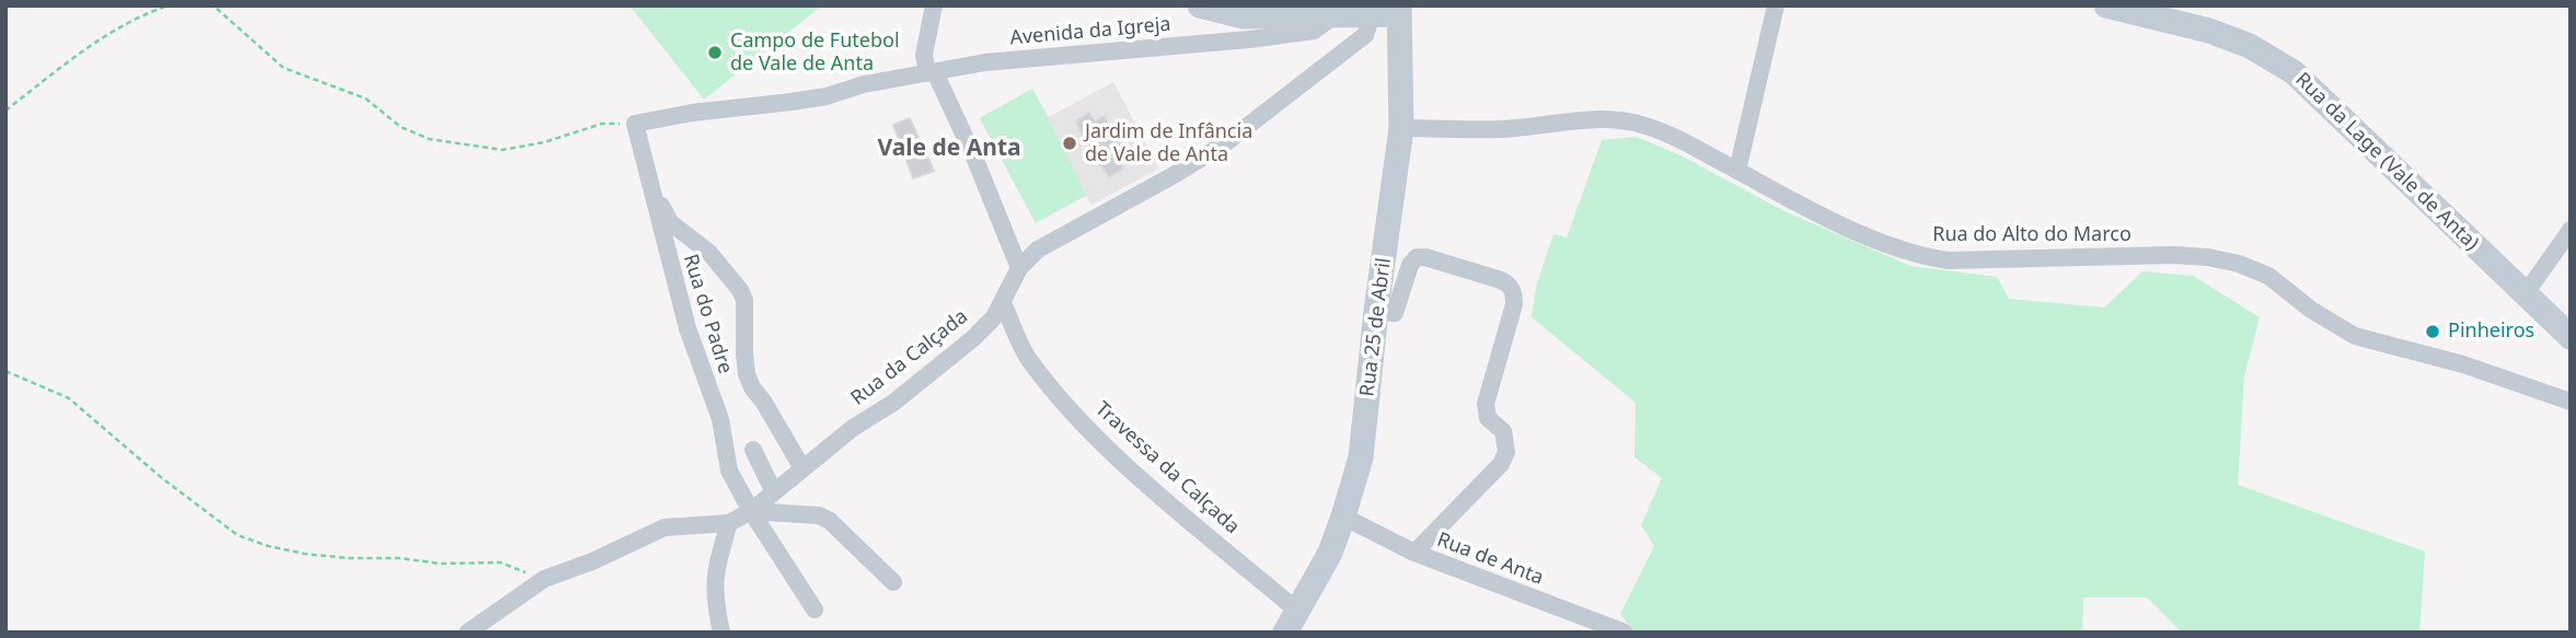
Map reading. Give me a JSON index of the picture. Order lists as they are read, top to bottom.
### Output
{
  "streets": {
    "street": [
      "Avenida da Igreja",
      "Rua da Lage (Vale de Anta)",
      "Rua do Alto do Marco",
      "Rua do Padre",
      "Rua 25 de Abril",
      "Rua da Calçada",
      "Travessa da Calçada",
      "Rua de Anta"
    ]
  },
  "crossings": [
    ["Avenida da Igreja", "Rua do Padre"],
    ["Rua do Alto do Marco", "Rua 25 de Abril"],
    ["Rua do Padre", "Rua da Calçada"],
    ["Rua 25 de Abril", "Travessa da Calçada"],
    ["Rua 25 de Abril", "Rua de Anta"],
    ["Rua da Calçada", "Travessa da Calçada"]
  ],
  "districts": ["Vale de Anta"],
  "places": ["Campo de Futebol de Vale de Anta", "Jardim de Infância de Vale de Anta", "Pinheiros"]
}
